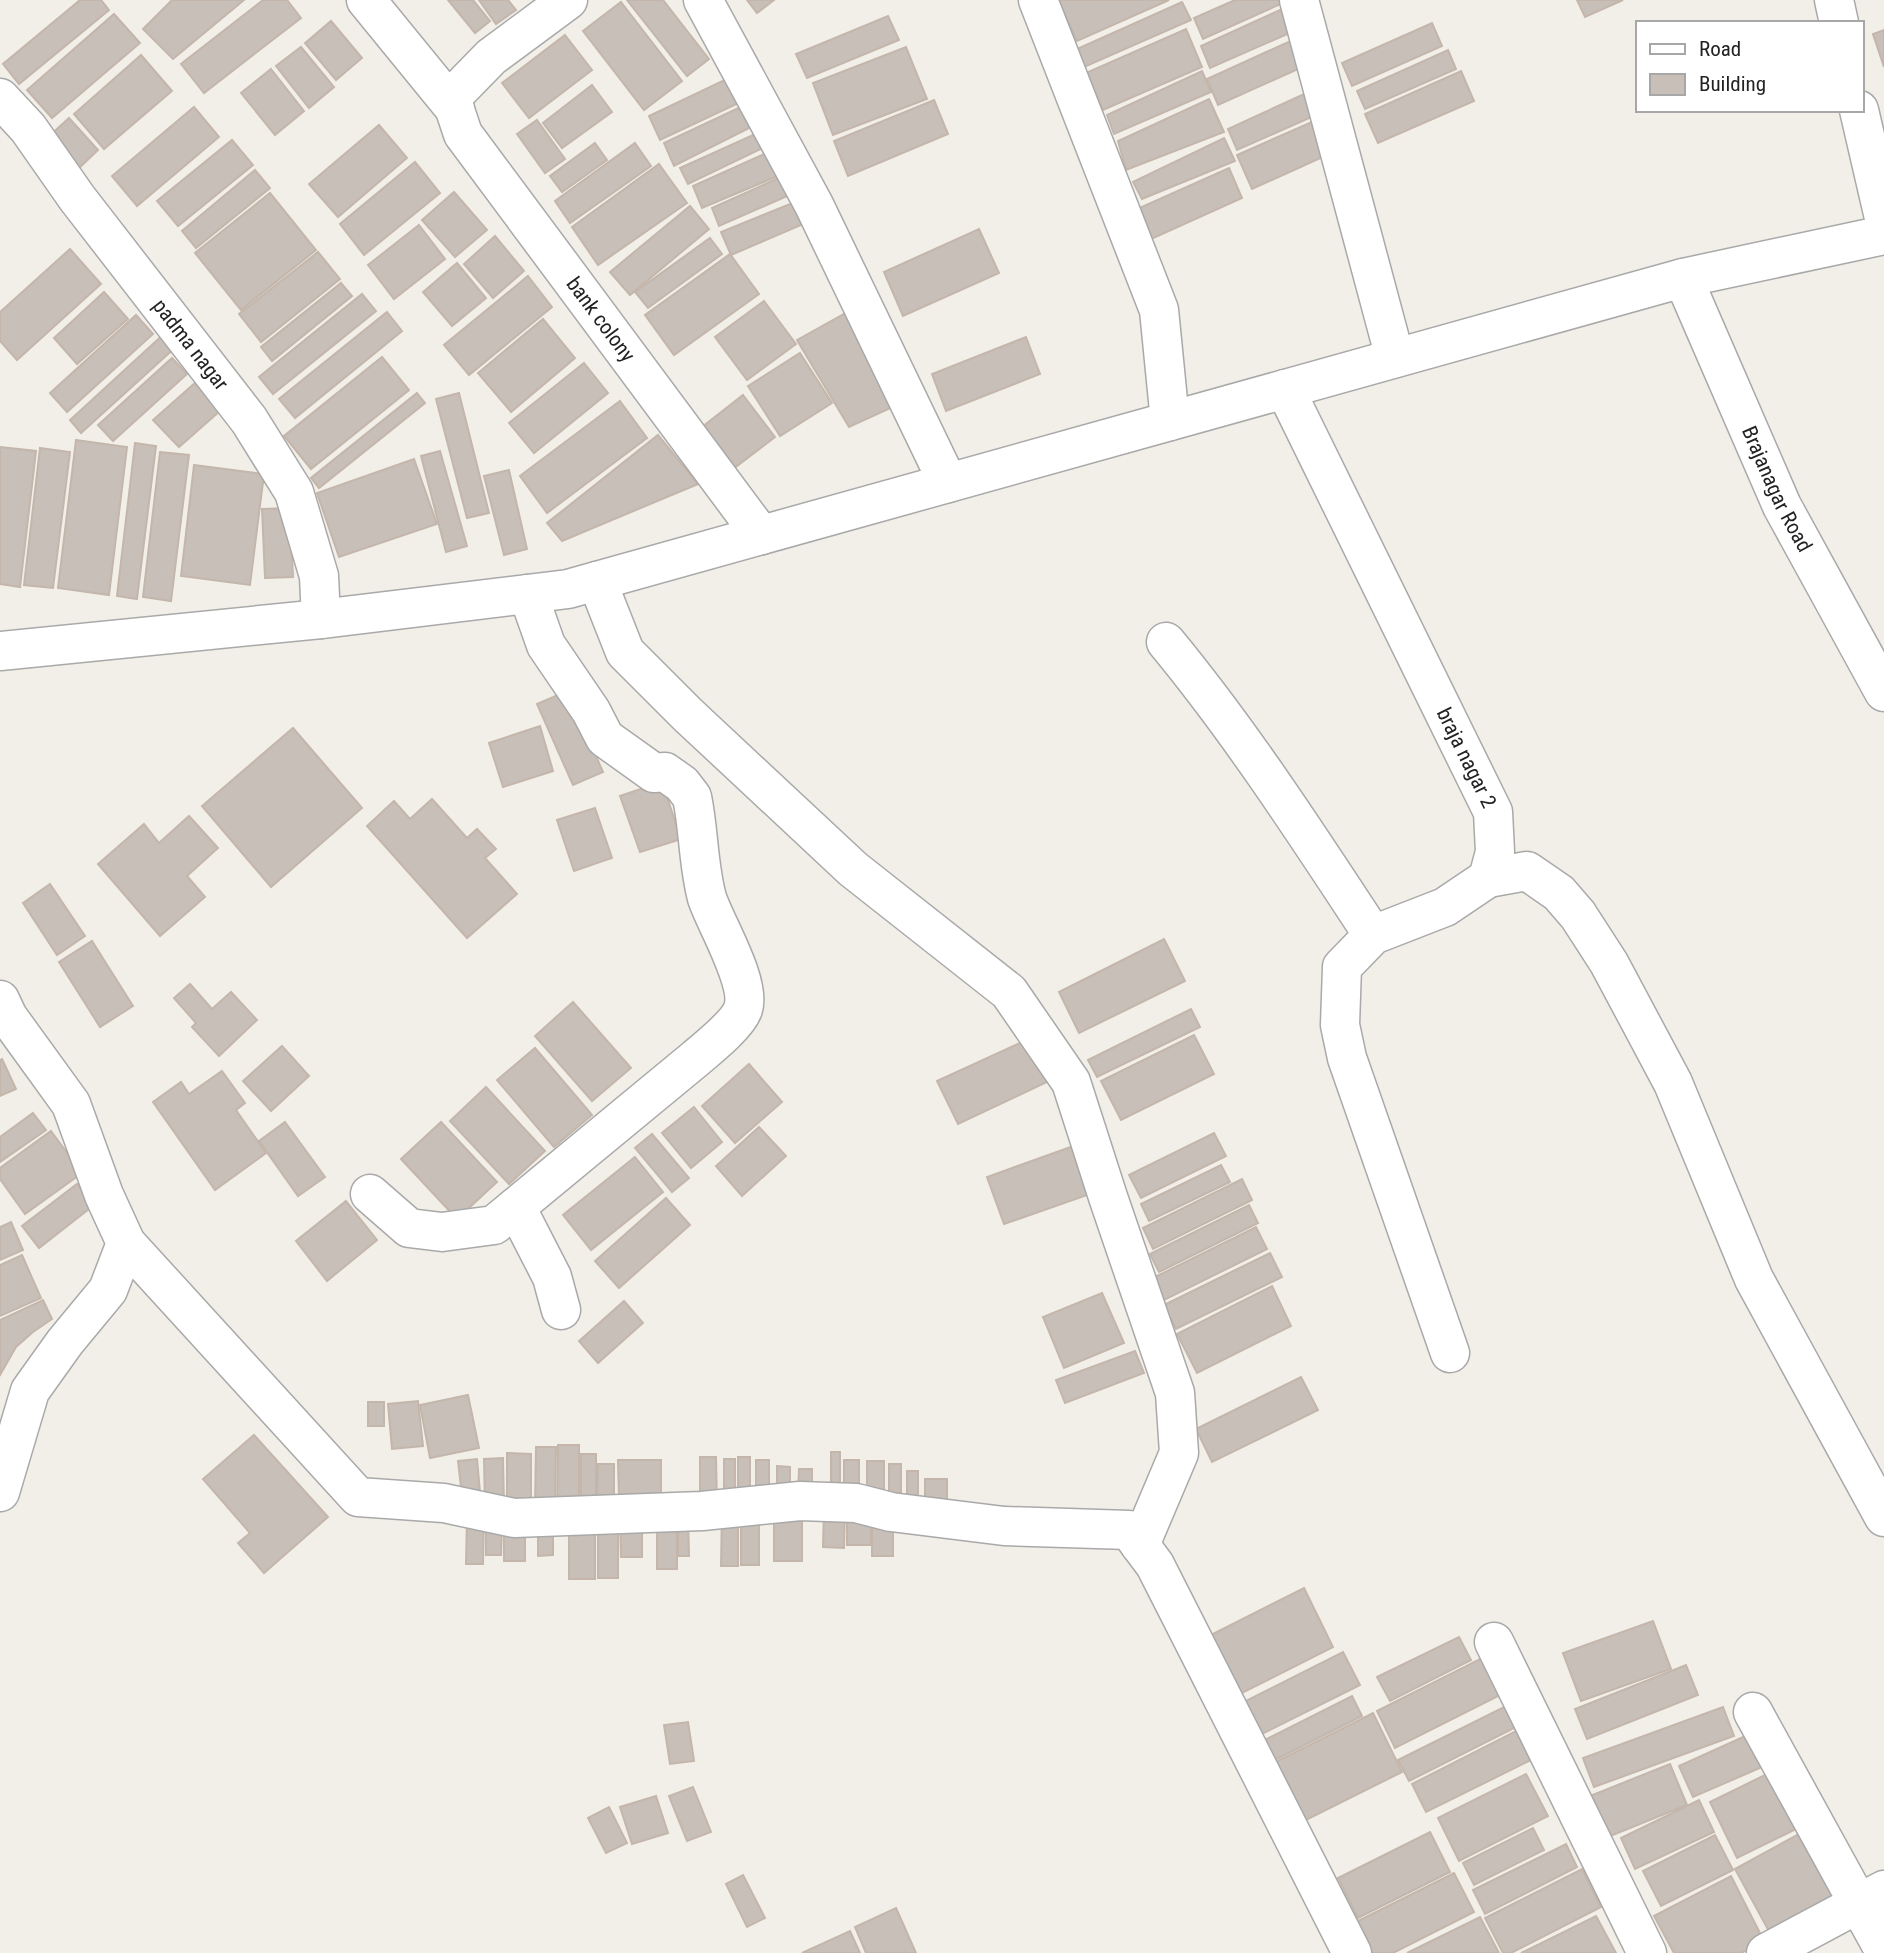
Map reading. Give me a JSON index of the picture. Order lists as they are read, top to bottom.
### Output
{
  "streets": {
    "street": [
      "bank colony",
      "padma nagar",
      "Brajanagar Road",
      "braja nagar 2"
    ]
  },
  "legend": ["Road", "Building"]
}
